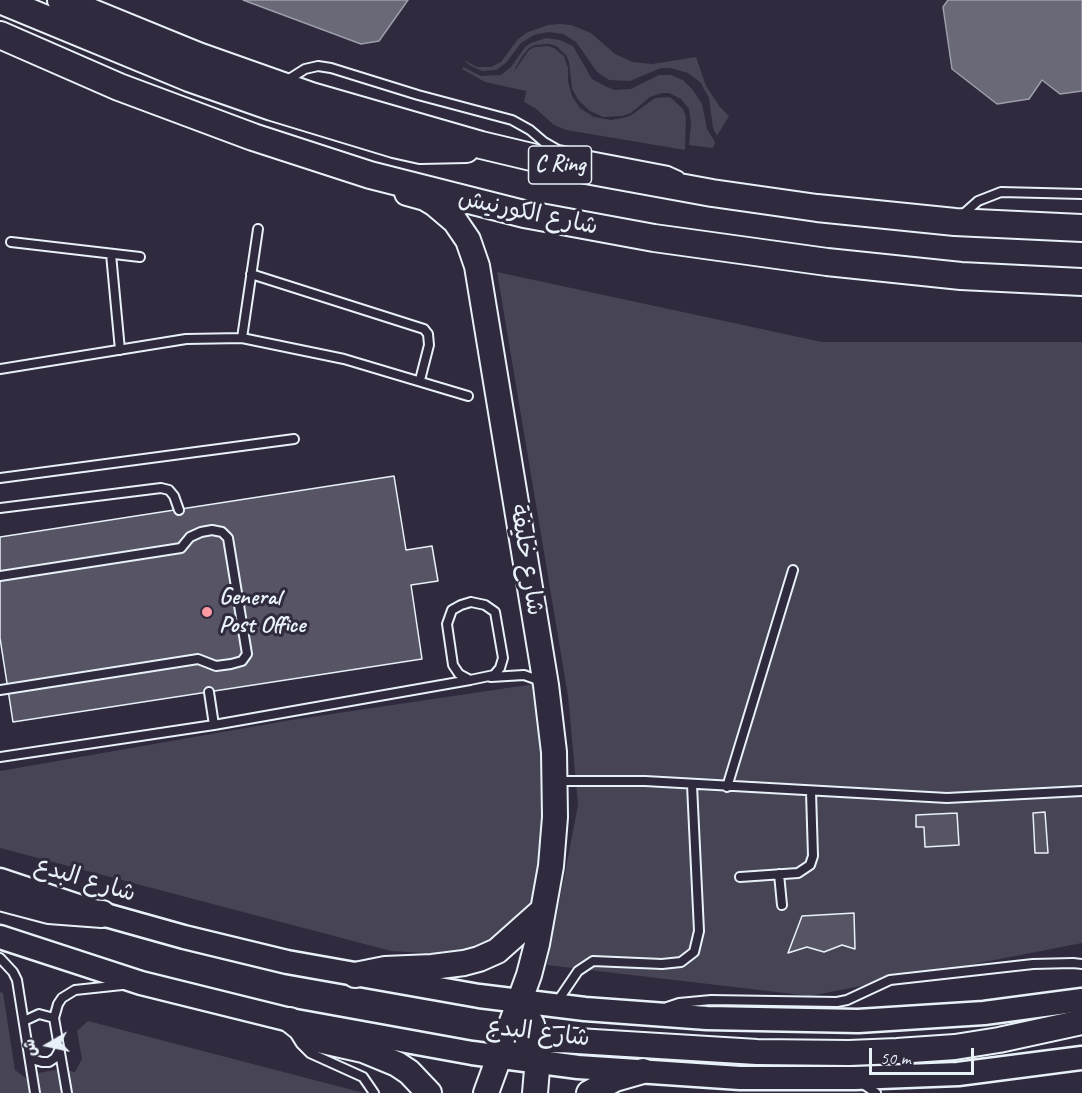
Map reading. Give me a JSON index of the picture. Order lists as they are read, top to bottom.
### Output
{
  "streets": {
    "highway": ["C Ring", "شارع الكورنيش"],
    "main road": ["شارع خليفة", "شارع البدع"]
  },
  "crossings": [
    ["شارع الكورنيش", "شارع خليفة"],
    ["شارع خليفة", "شارع البدع"]
  ],
  "places": ["General Post Office"],
  "scale_bar": "50 m",
  "north": "left"
}
